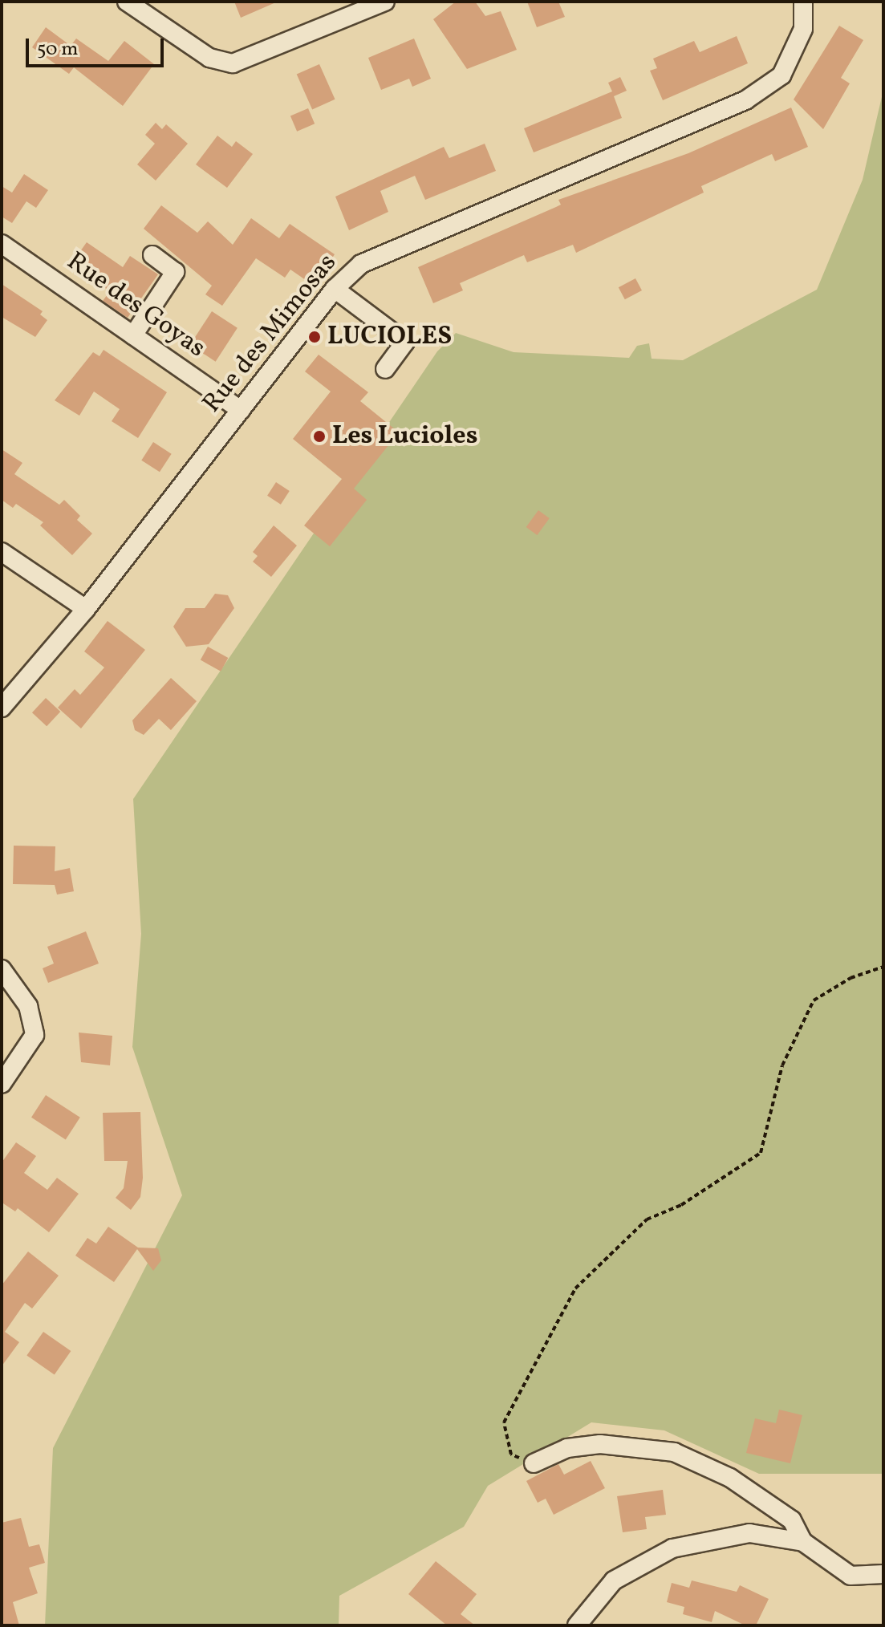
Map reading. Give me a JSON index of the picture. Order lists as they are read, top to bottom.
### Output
{
  "streets": {
    "street": ["Rue des Goyas", "Rue des Mimosas"]
  },
  "crossings": [
    ["Rue des Goyas", "Rue des Mimosas"]
  ],
  "places": ["LUCIOLES", "Les Lucioles"],
  "scale_bar": "50 m"
}
